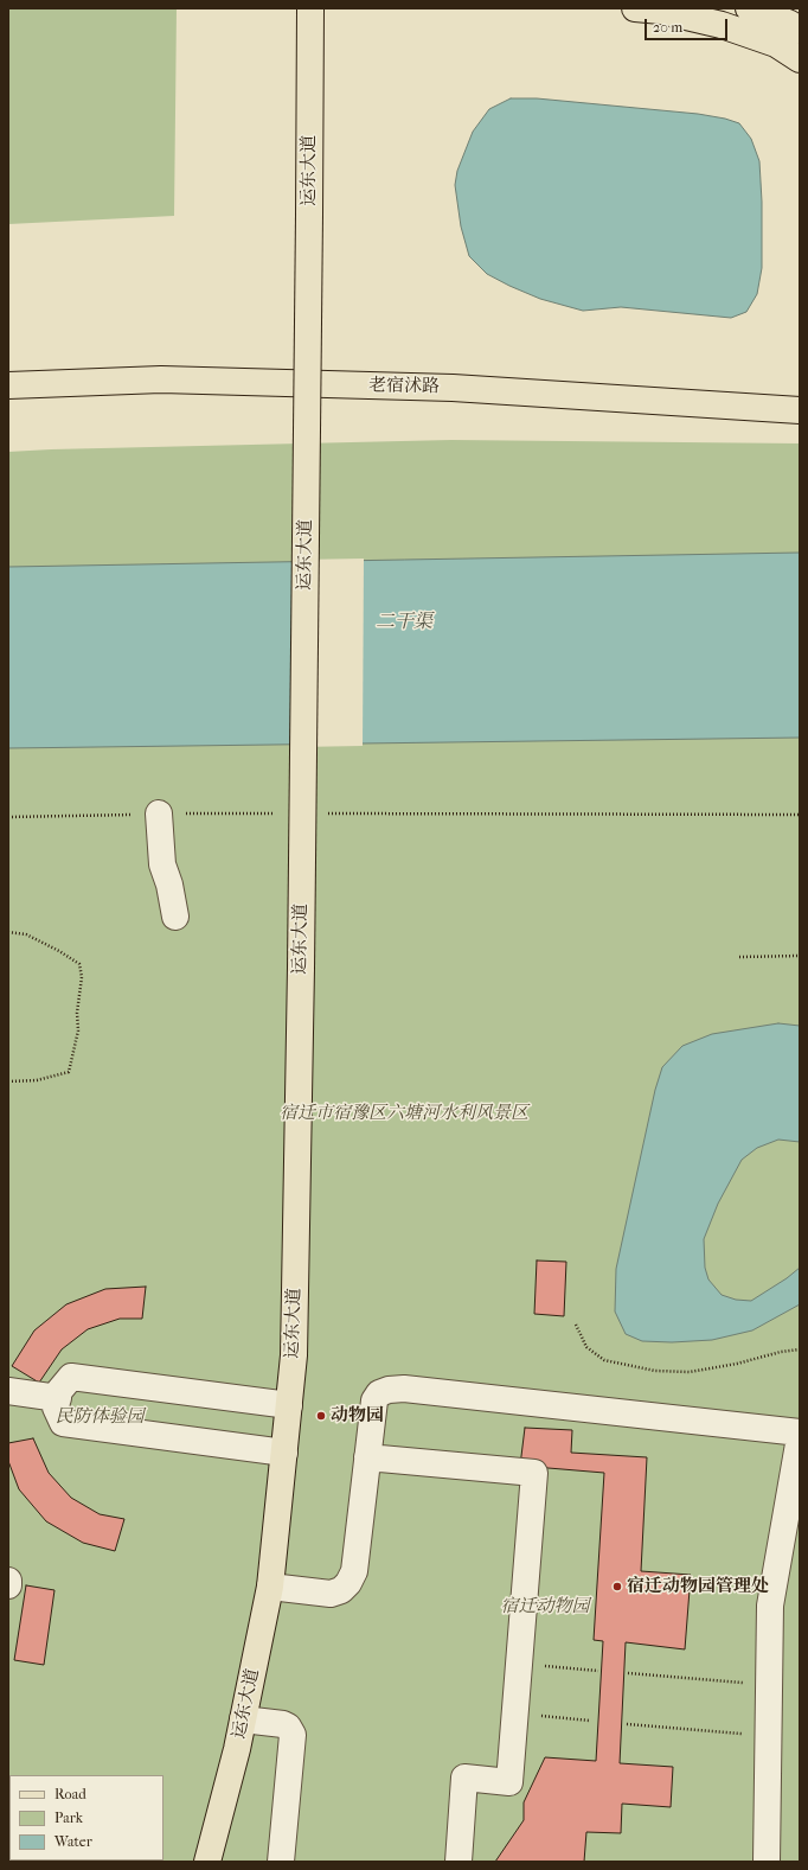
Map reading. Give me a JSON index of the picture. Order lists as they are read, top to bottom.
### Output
{
  "streets": {
    "main road": ["运东大道", "老宿沭路"]
  },
  "water": ["二干渠"],
  "parks": ["宿迁市宿豫区六塘河水利风景区", "民防体验园", "宿迁动物园"],
  "places": ["动物园", "宿迁动物园管理处"],
  "legend": ["Road", "Park", "Water"],
  "scale_bar": "20 m"
}
